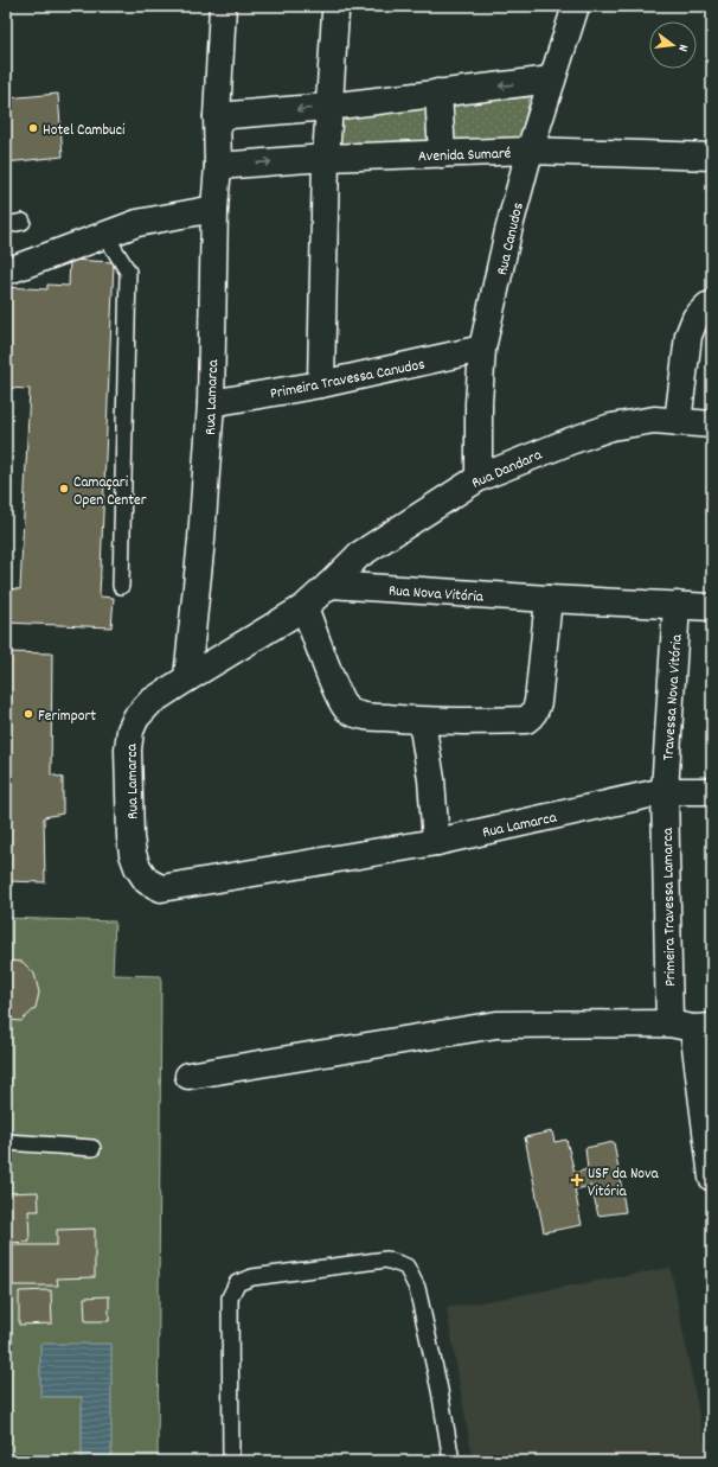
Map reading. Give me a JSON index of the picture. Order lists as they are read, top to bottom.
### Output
{
  "streets": {
    "street": [
      "Avenida Sumaré",
      "Rua Canudos",
      "Primeira Travessa Canudos",
      "Rua Lamarca",
      "Rua Dandara",
      "Rua Nova Vitória",
      "Travessa Nova Vitória",
      "Primeira Travessa Lamarca"
    ]
  },
  "crossings": [
    ["Avenida Sumaré", "Rua Canudos"],
    ["Avenida Sumaré", "Rua Lamarca"],
    ["Rua Canudos", "Primeira Travessa Canudos"],
    ["Rua Canudos", "Rua Dandara"],
    ["Primeira Travessa Canudos", "Rua Lamarca"],
    ["Rua Lamarca", "Travessa Nova Vitória"],
    ["Rua Lamarca", "Primeira Travessa Lamarca"],
    ["Rua Dandara", "Rua Nova Vitória"],
    ["Rua Nova Vitória", "Travessa Nova Vitória"],
    ["Travessa Nova Vitória", "Primeira Travessa Lamarca"]
  ],
  "places": {
    "other": ["Hotel Cambuci", "Camaçari Open Center", "Ferimport"],
    "health": ["USF da Nova Vitória"]
  },
  "north": "right"
}
